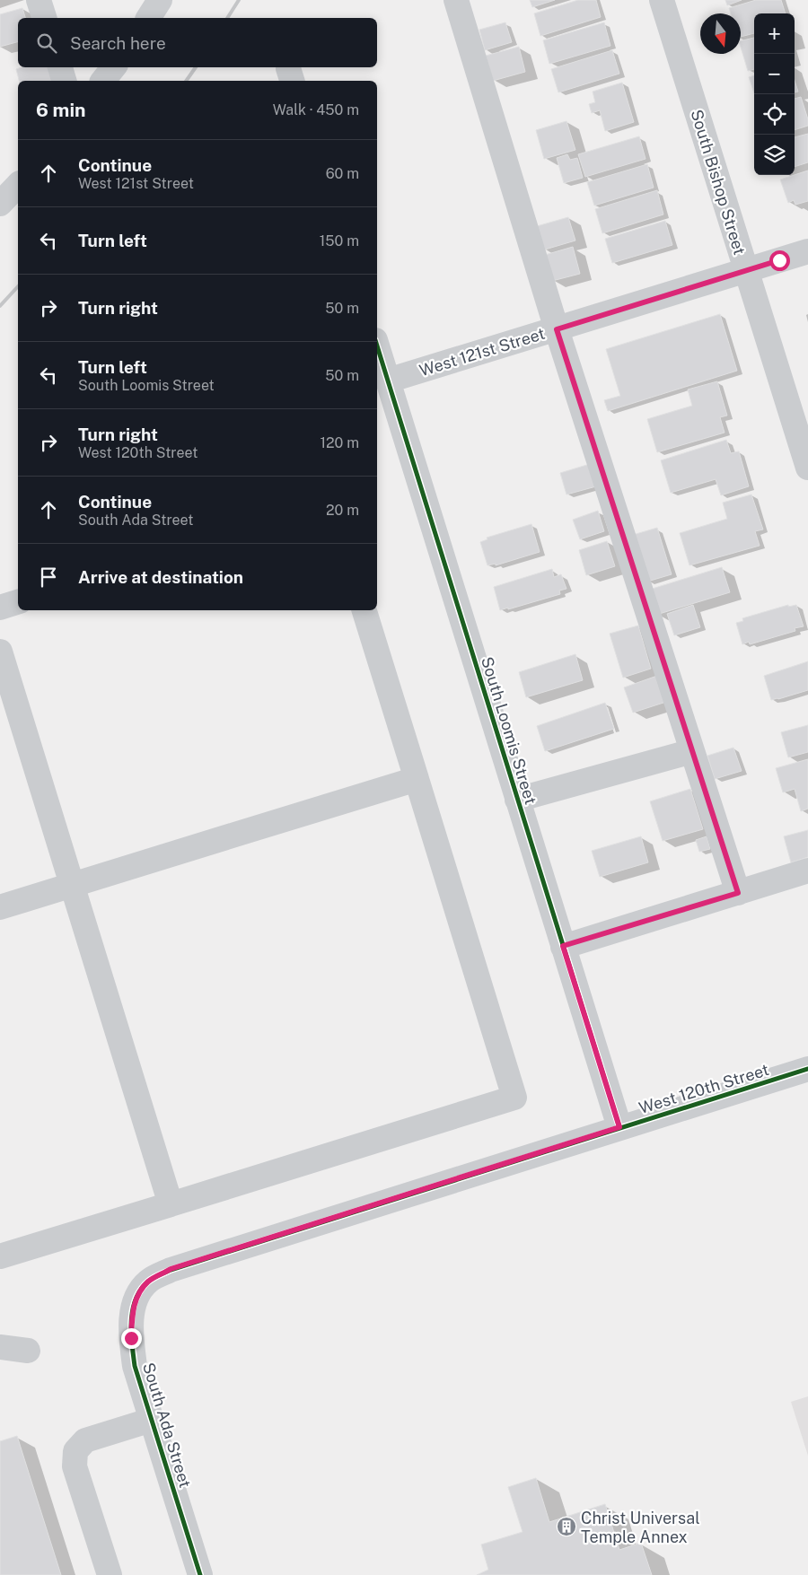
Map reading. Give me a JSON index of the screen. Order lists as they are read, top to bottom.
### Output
{
  "streets": {
    "street": [
      "South Bishop Street",
      "West 121st Street",
      "South Loomis Street",
      "West 120th Street",
      "South Ada Street"
    ]
  },
  "crossings": [
    ["South Bishop Street", "West 121st Street"],
    ["West 121st Street", "South Loomis Street"],
    ["South Loomis Street", "West 120th Street"],
    ["West 120th Street", "South Ada Street"]
  ],
  "places": {
    "building": ["Christ Universal Temple Annex"]
  },
  "north": "bottom",
  "page": {
    "map_buttons": ["+", "−"],
    "search": "Search here",
    "heading": ["6 min", "Walk · 450 m"],
    "list": [
      ["Continue", "West 121st Street", "60 m"],
      ["Turn left", "150 m"],
      ["Turn right", "50 m"],
      ["Turn left", "South Loomis Street", "50 m"],
      ["Turn right", "West 120th Street", "120 m"],
      ["Continue", "South Ada Street", "20 m"],
      "Arrive at destination"
    ]
  }
}
